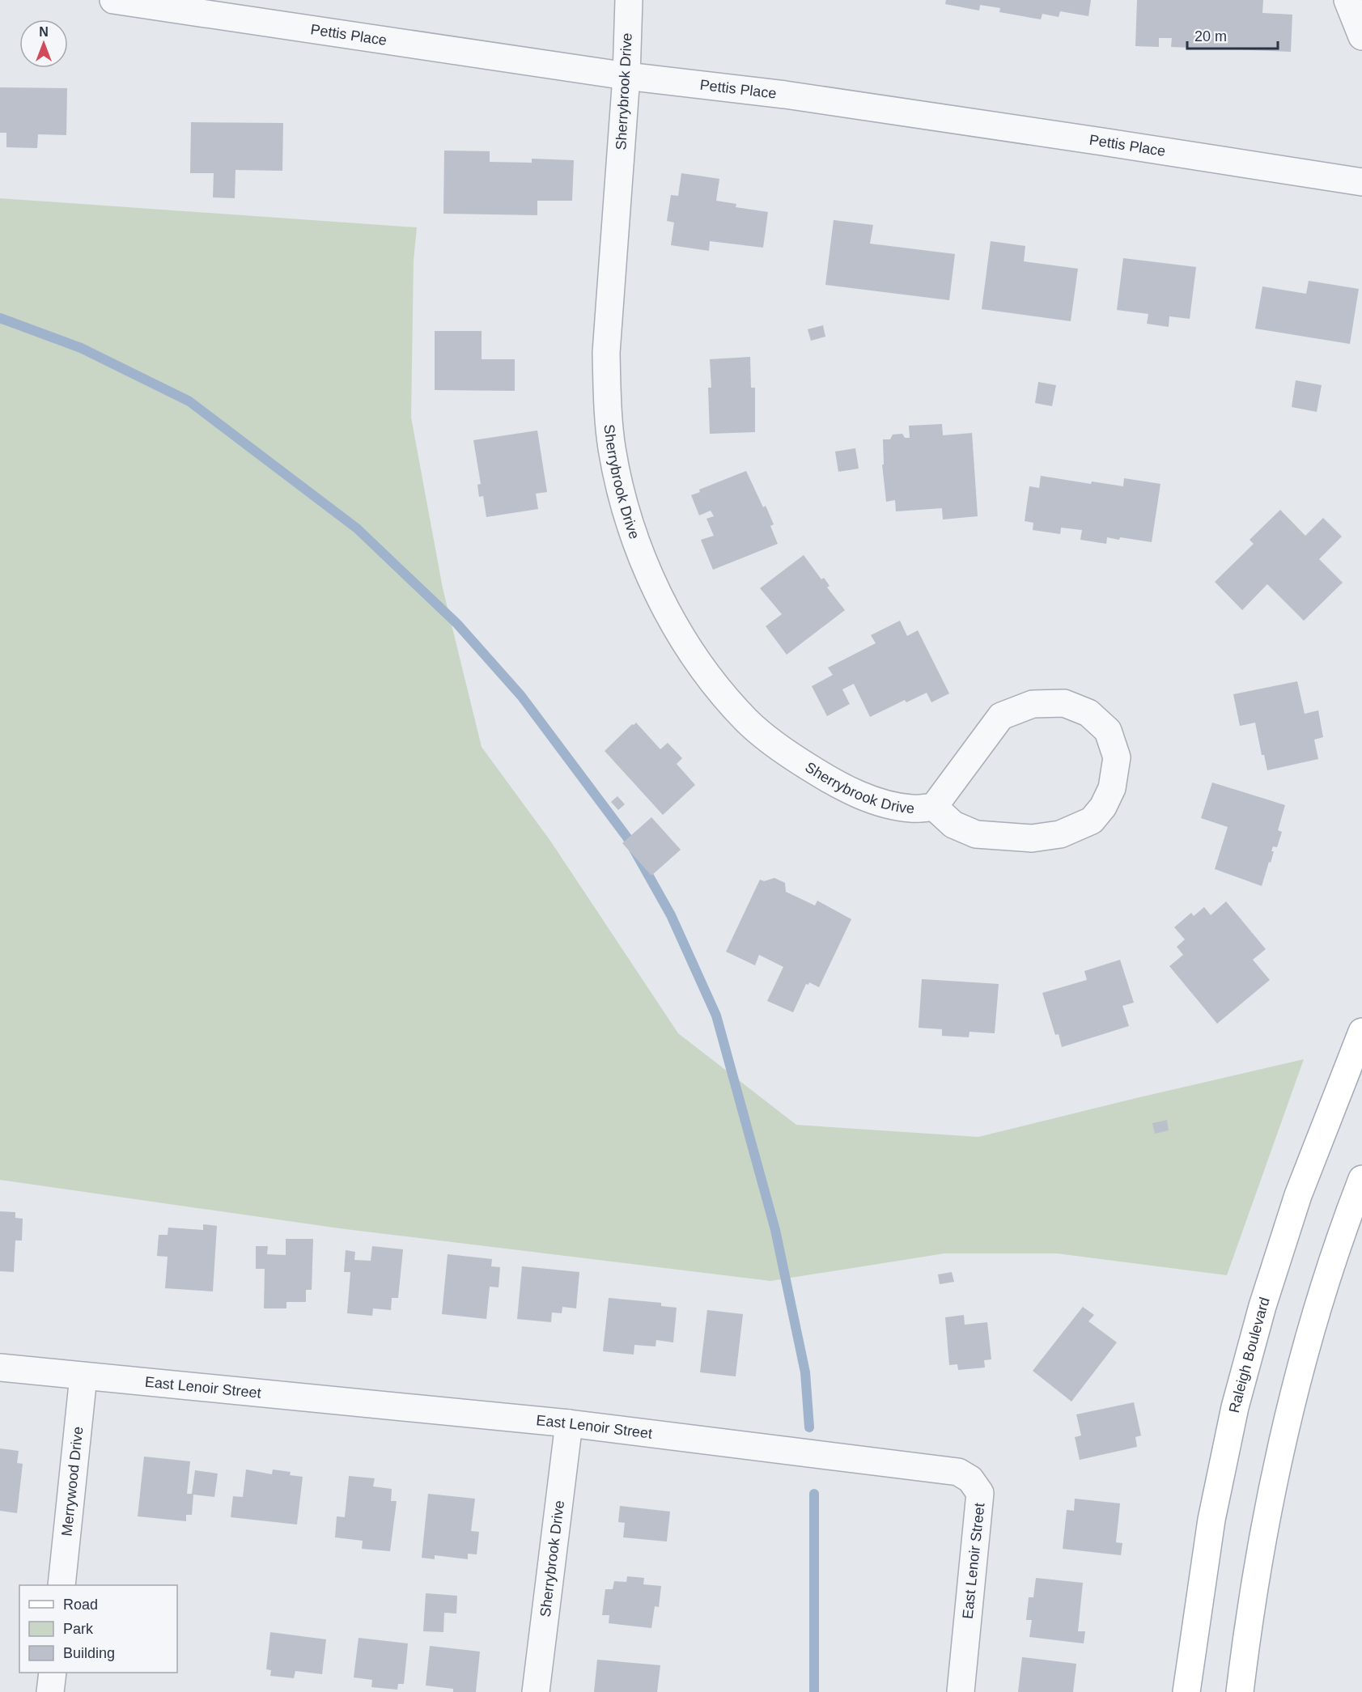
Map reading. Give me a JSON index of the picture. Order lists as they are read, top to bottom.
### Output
{
  "streets": {
    "main road": ["Raleigh Boulevard"],
    "street": [
      "Pettis Place",
      "Sherrybrook Drive",
      "East Lenoir Street",
      "Merrywood Drive"
    ]
  },
  "crossings": [
    ["Pettis Place", "Sherrybrook Drive"],
    ["Sherrybrook Drive", "East Lenoir Street"],
    ["East Lenoir Street", "Merrywood Drive"]
  ],
  "legend": ["Road", "Park", "Building"],
  "scale_bar": "20 m",
  "north": "top"
}
